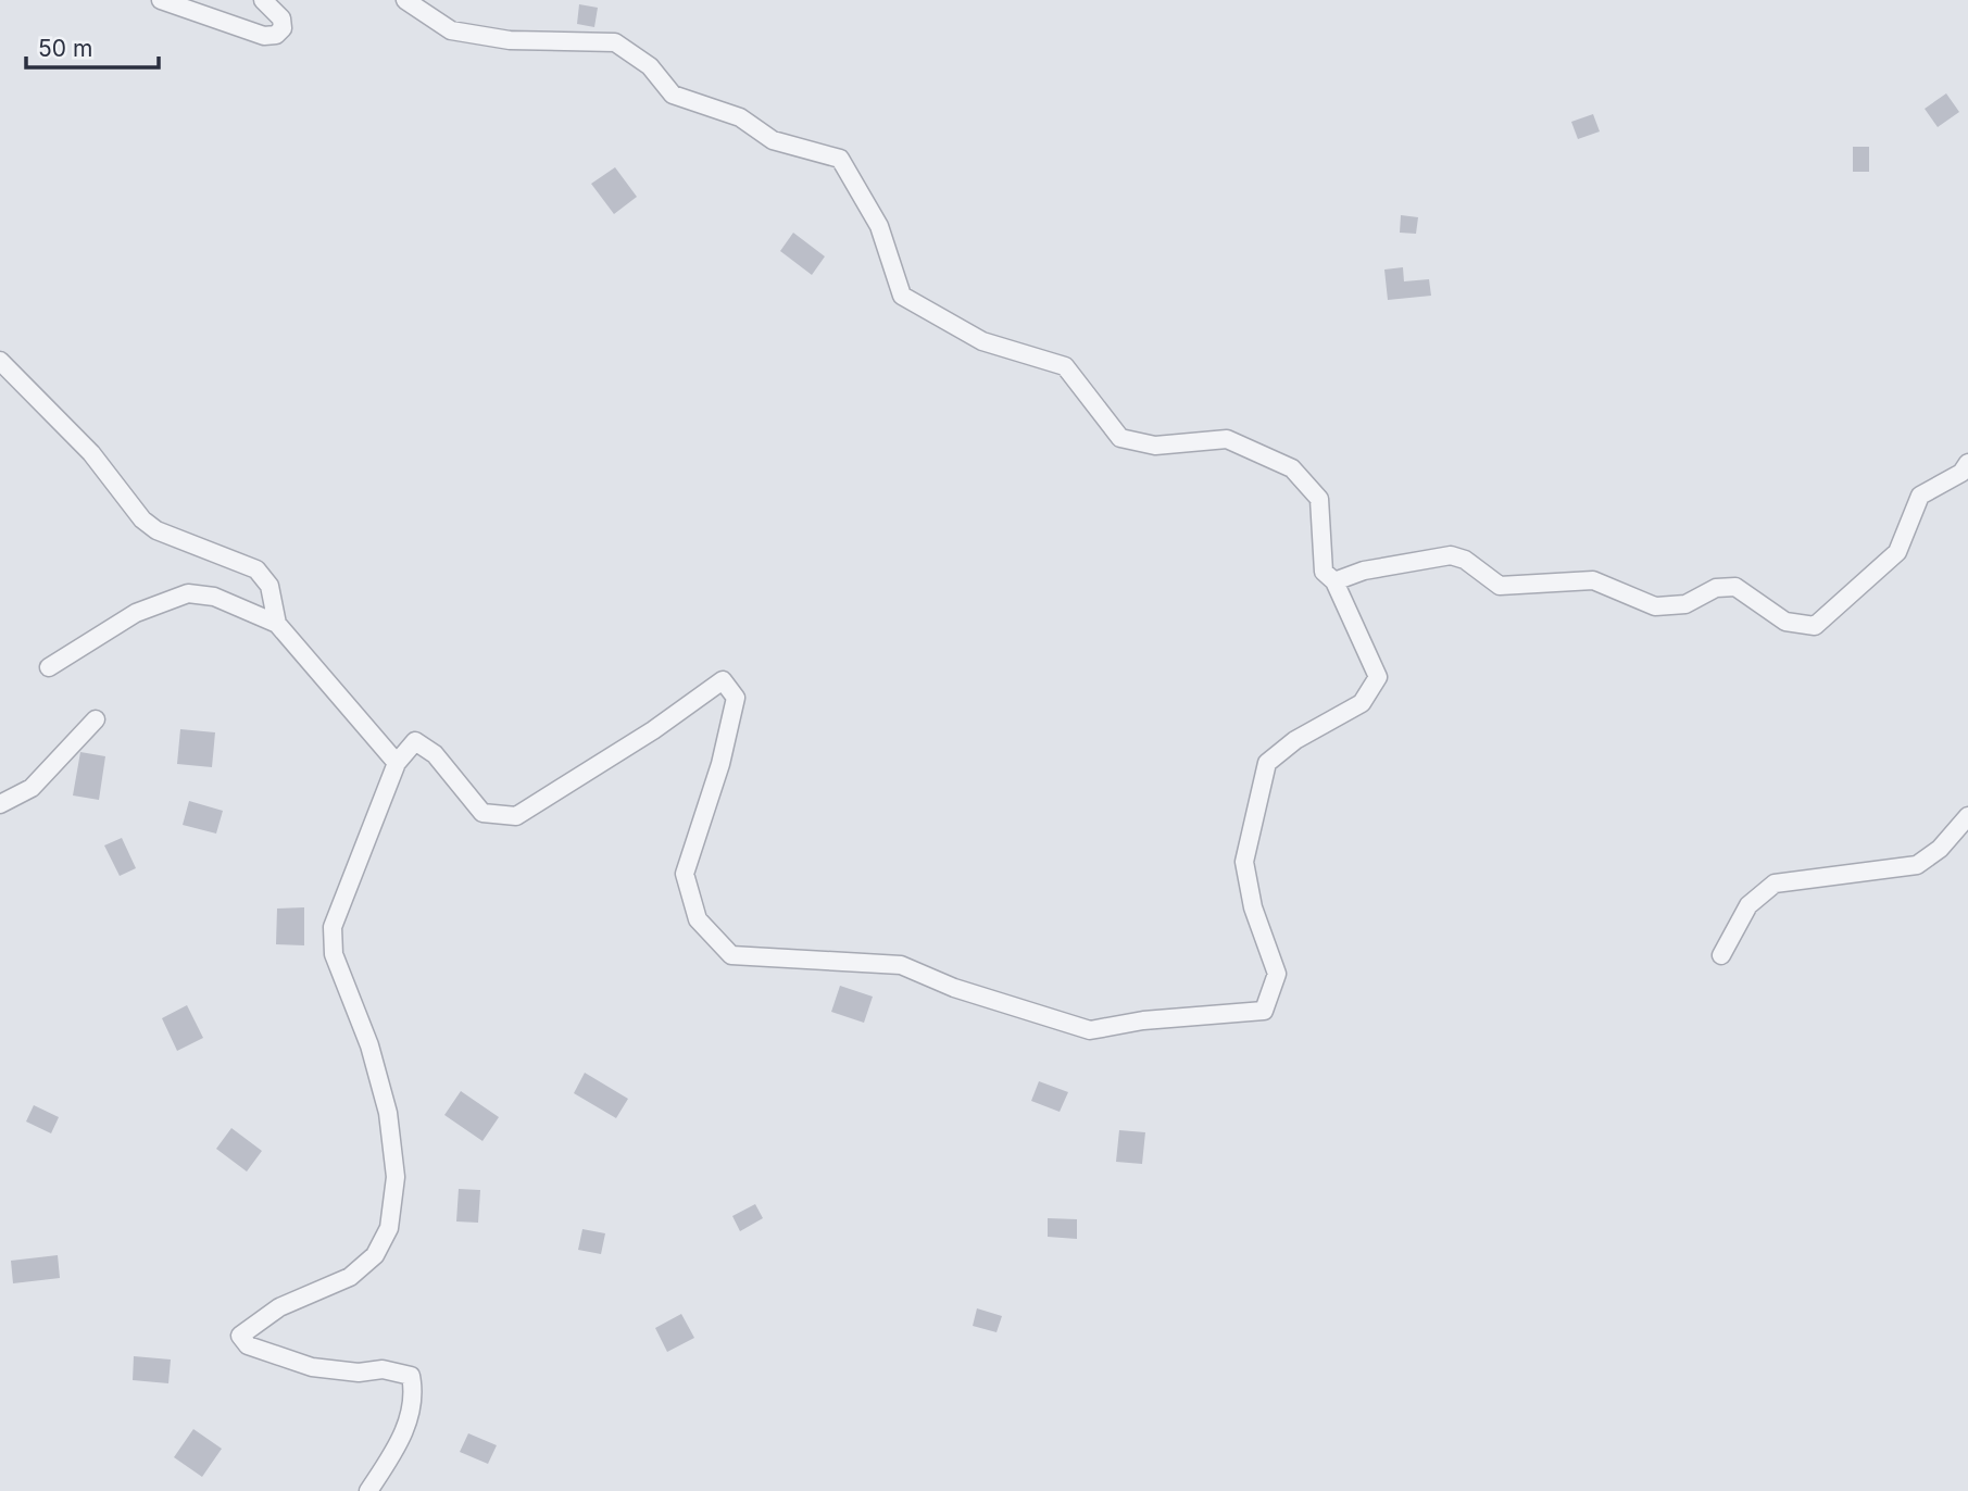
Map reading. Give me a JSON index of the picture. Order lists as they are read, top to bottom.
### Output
{
  "scale_bar": "50 m"
}
